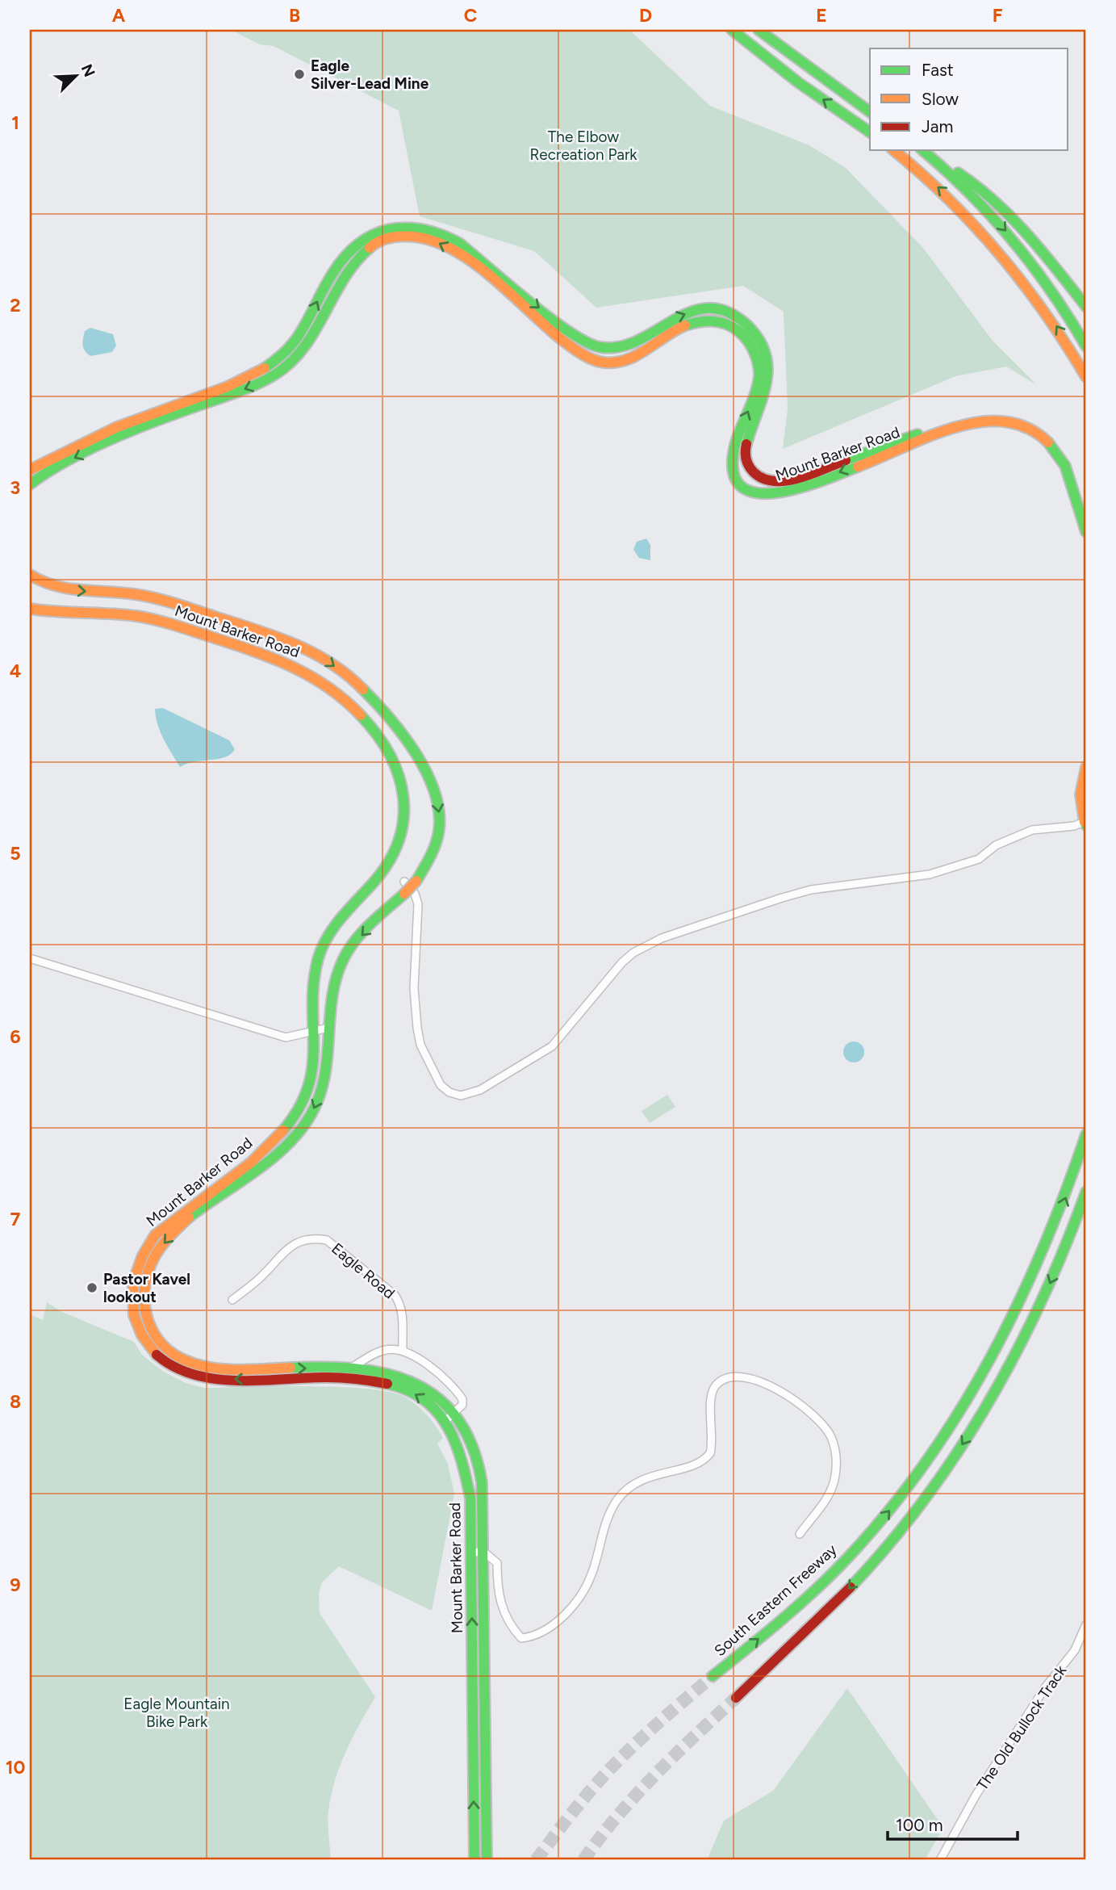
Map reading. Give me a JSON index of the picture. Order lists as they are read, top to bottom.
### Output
{
  "streets": {
    "main road": ["Mount Barker Road", "South Eastern Freeway"],
    "street": ["Eagle Road", "The Old Bullock Track"]
  },
  "parks": ["The Elbow Recreation Park", "Eagle Mountain Bike Park"],
  "places": ["Eagle Silver-Lead Mine", "Pastor Kavel lookout"],
  "legend": ["Fast", "Slow", "Jam"],
  "scale_bar": "100 m",
  "north": "top right",
  "grid": {
    "columns": [
      "A",
      "B",
      "C",
      "D",
      "E",
      "F"
    ],
    "rows": [
      "1",
      "2",
      "3",
      "4",
      "5",
      "6",
      "7",
      "8",
      "9",
      "10"
    ]
  }
}
